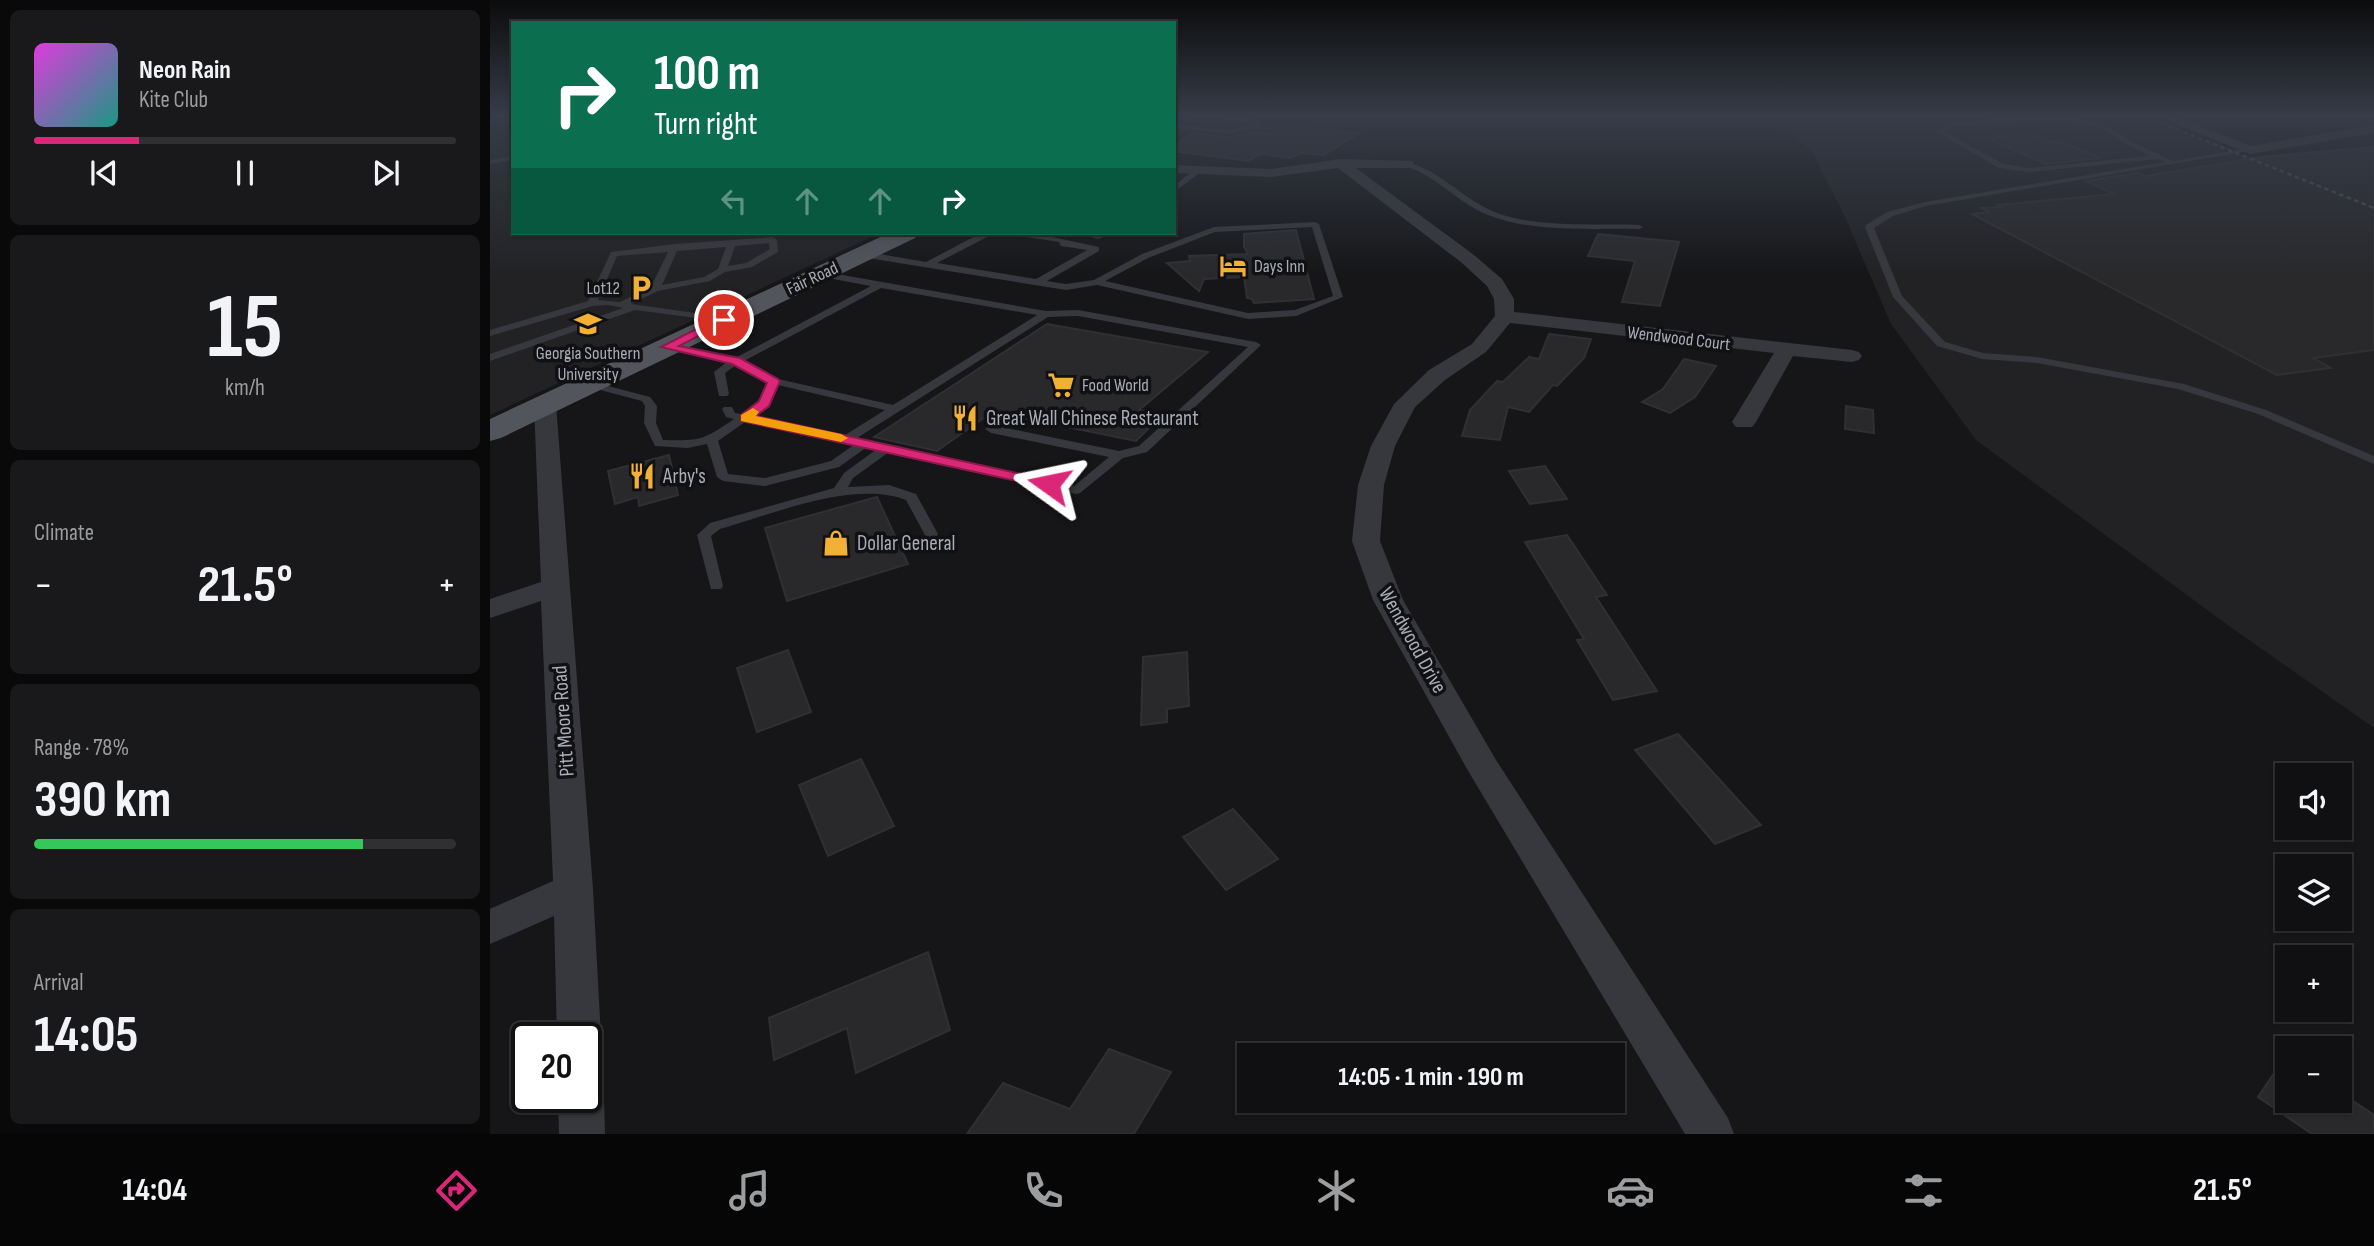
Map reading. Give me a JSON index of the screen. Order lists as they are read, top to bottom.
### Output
{
  "streets": {
    "main road": ["Fair Road"],
    "street": ["Wendwood Court", "Wendwood Drive", "Pitt Moore Road"]
  },
  "crossings": [
    ["Fair Road", "Pitt Moore Road"],
    ["Wendwood Court", "Wendwood Drive"]
  ],
  "places": {
    "hotel": ["Days Inn"],
    "parking": ["Lot12"],
    "school or university": ["Georgia Southern University"],
    "supermarket": ["Food World"],
    "restaurant": ["Great Wall Chinese Restaurant", "Arby's"],
    "shop": ["Dollar General"]
  },
  "page": {
    "turn": ["100 m", "Turn right"],
    "song": ["Neon Rain", "Kite Club"],
    "tile": [
      ["15", "km/h"],
      "Climate",
      ["Range · 78%", "390 km"],
      ["Arrival", "14:05"]
    ],
    "heat": ["−", "21.5°", "+"],
    "map_buttons": ["+", "−"],
    "limit": "20",
    "trip": "14:05 · 1 min · 190 m",
    "tabs": ["14:04", "21.5°"]
  }
}
